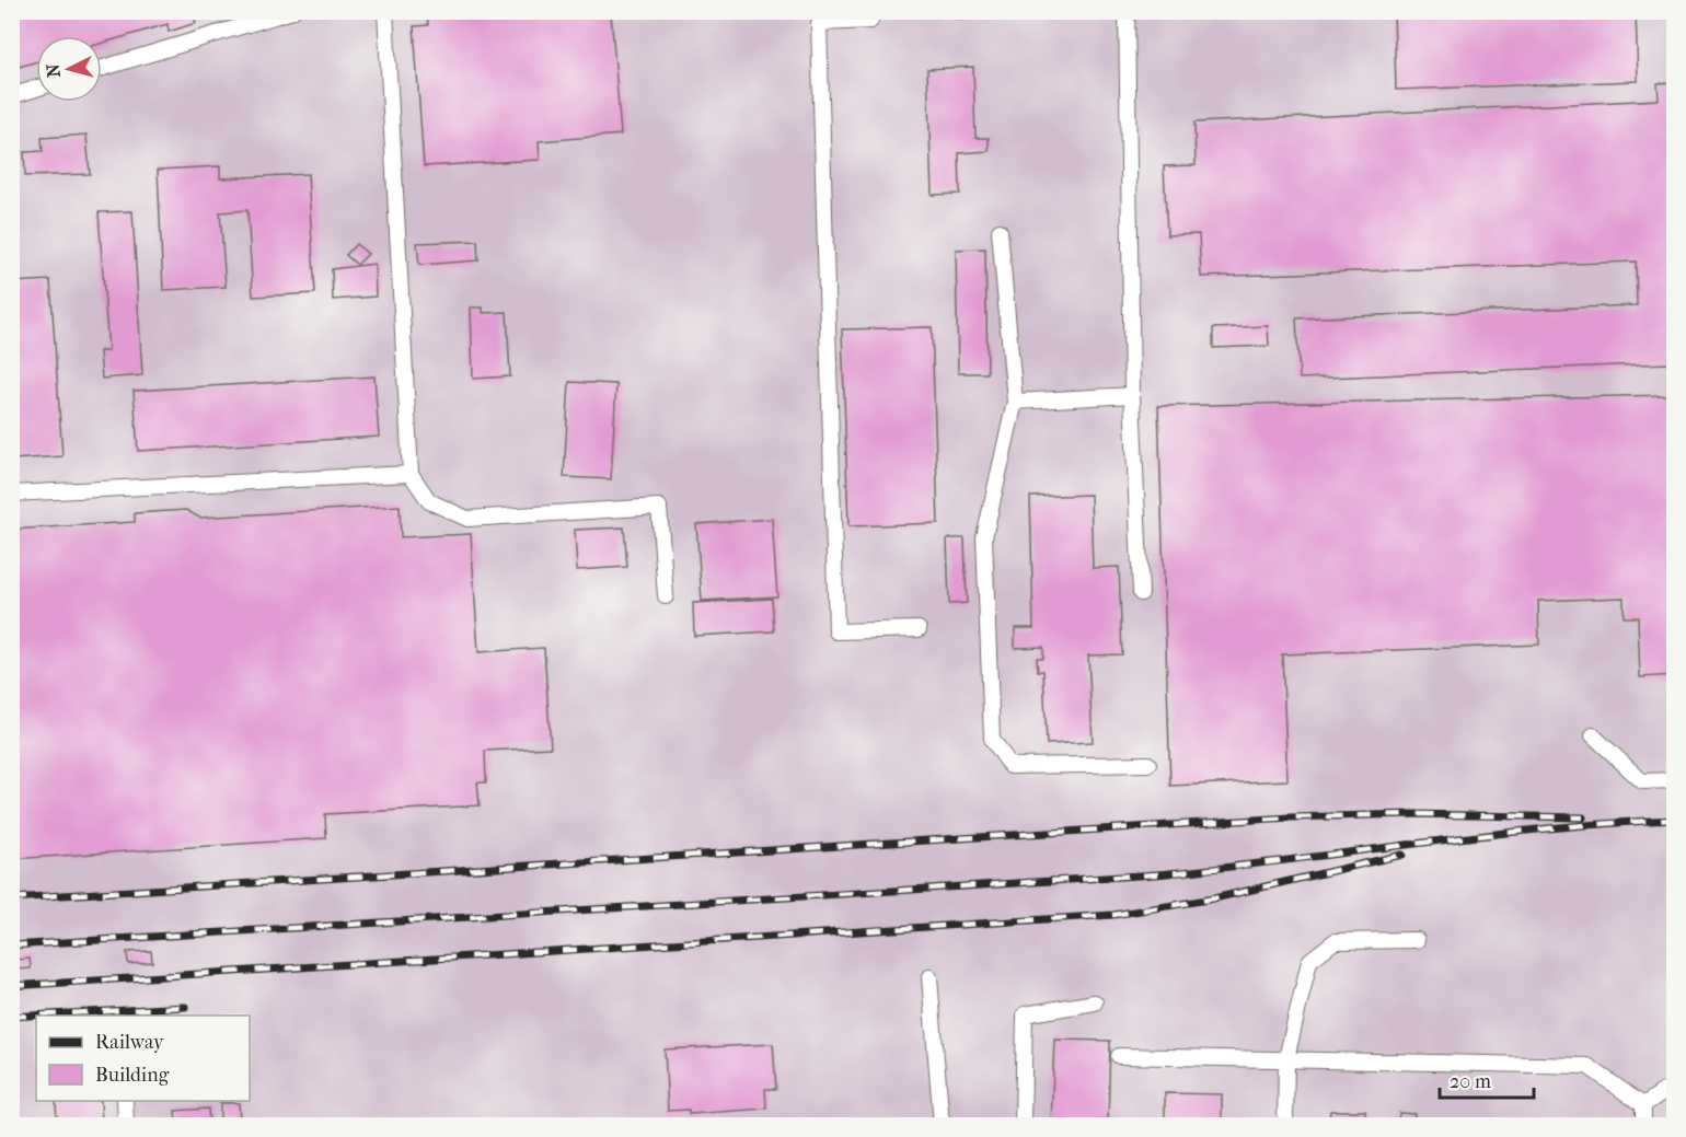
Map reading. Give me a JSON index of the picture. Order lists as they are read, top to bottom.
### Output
{
  "legend": ["Railway", "Building"],
  "scale_bar": "20 m",
  "north": "left"
}
